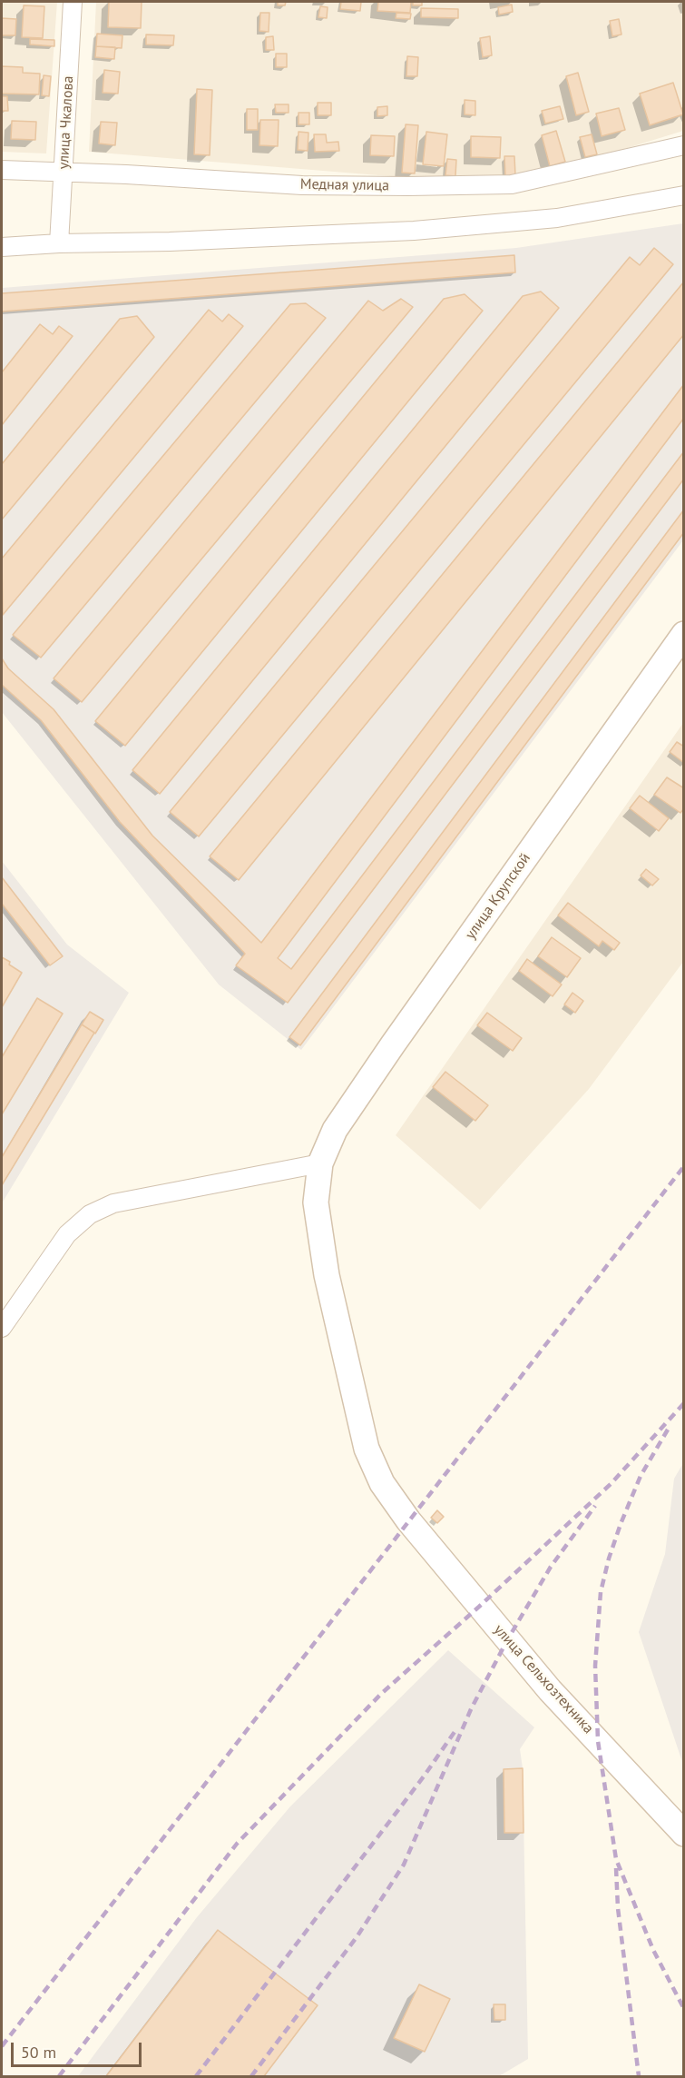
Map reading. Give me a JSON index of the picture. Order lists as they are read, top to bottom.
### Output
{
  "streets": {
    "main road": ["улица Крупской", "улица Сельхозтехника"],
    "street": ["улица Чкалова", "Медная улица"]
  },
  "crossings": [
    ["улица Чкалова", "Медная улица"],
    ["улица Крупской", "улица Сельхозтехника"]
  ],
  "scale_bar": "50 m"
}
